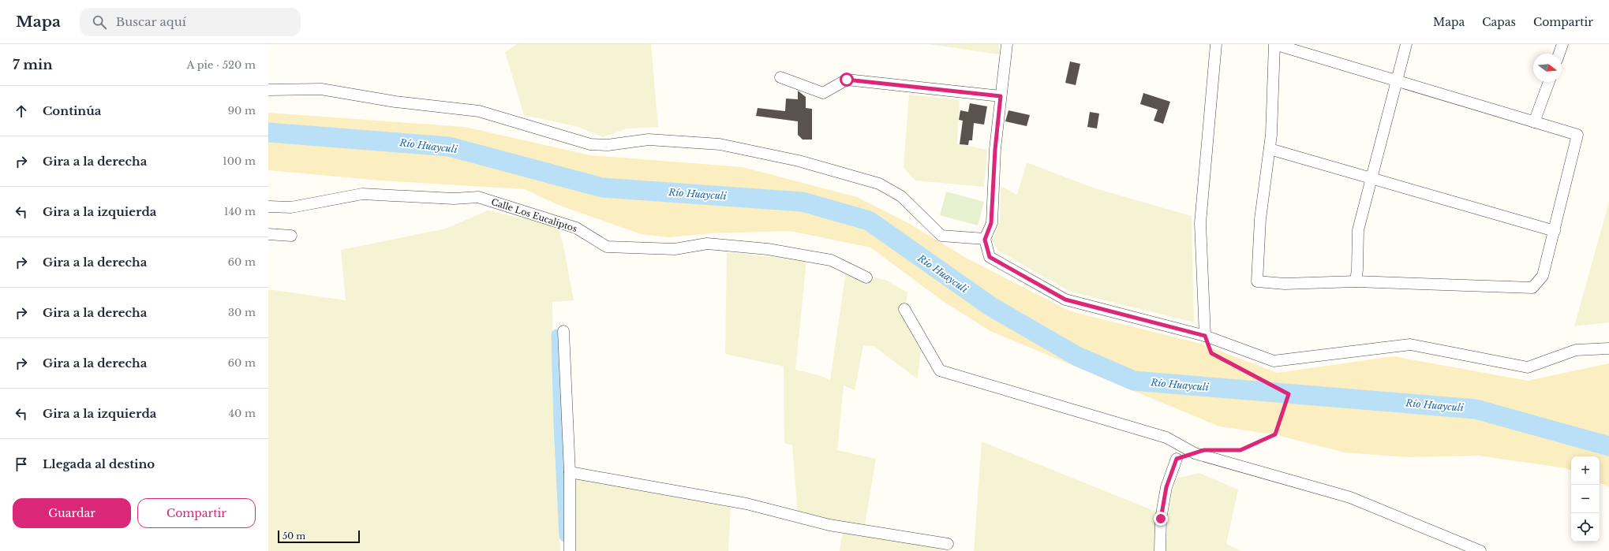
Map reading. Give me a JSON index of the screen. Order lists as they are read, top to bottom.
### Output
{
  "streets": {
    "street": ["Calle Los Eucaliptos"]
  },
  "water": ["Río Huayculi"],
  "scale_bar": "50 m",
  "north": "right",
  "page": {
    "header": "Mapa",
    "search": "Buscar aquí",
    "nav": ["Mapa", "Capas", "Compartir"],
    "heading": ["7 min", "A pie · 520 m"],
    "list": [
      ["Continúa", "90 m"],
      ["Gira a la derecha", "100 m"],
      ["Gira a la izquierda", "140 m"],
      ["Gira a la derecha", "60 m"],
      ["Gira a la derecha", "30 m"],
      ["Gira a la derecha", "60 m"],
      ["Gira a la izquierda", "40 m"],
      "Llegada al destino"
    ],
    "map_buttons": ["+", "−"],
    "buttons": ["Guardar", "Compartir"],
    "scale": "50 m"
  }
}
